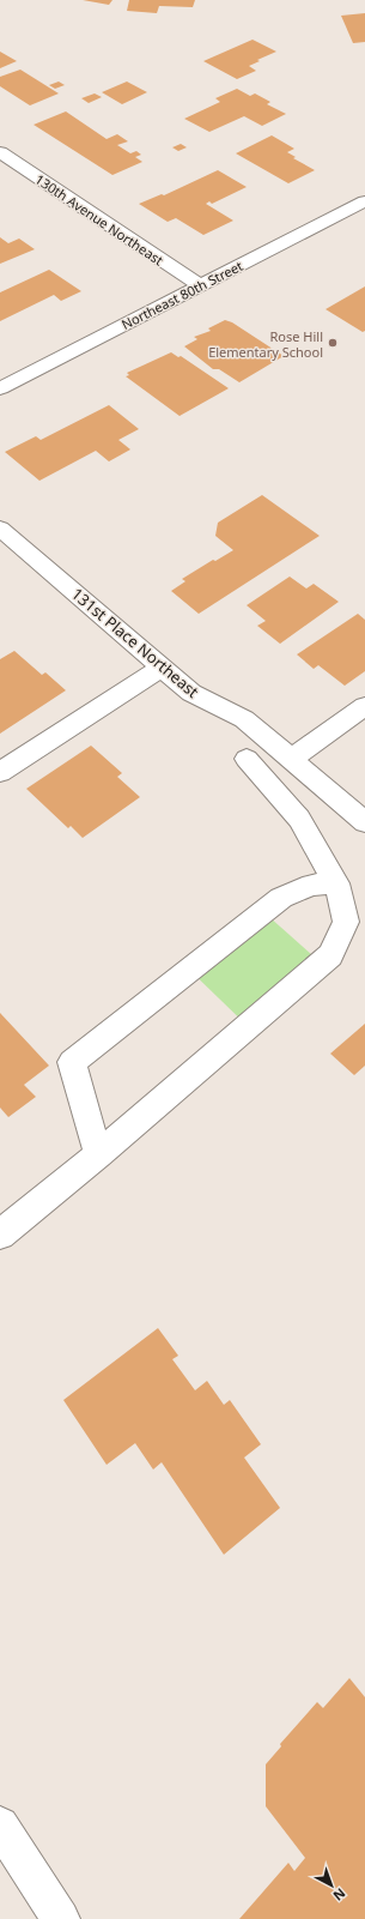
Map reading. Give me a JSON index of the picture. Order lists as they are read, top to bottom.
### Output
{
  "streets": {
    "street": ["130th Avenue Northeast", "Northeast 80th Street", "131st Place Northeast"]
  },
  "crossings": [
    ["130th Avenue Northeast", "Northeast 80th Street"]
  ],
  "places": ["Rose Hill Elementary School"],
  "north": "bottom right"
}
